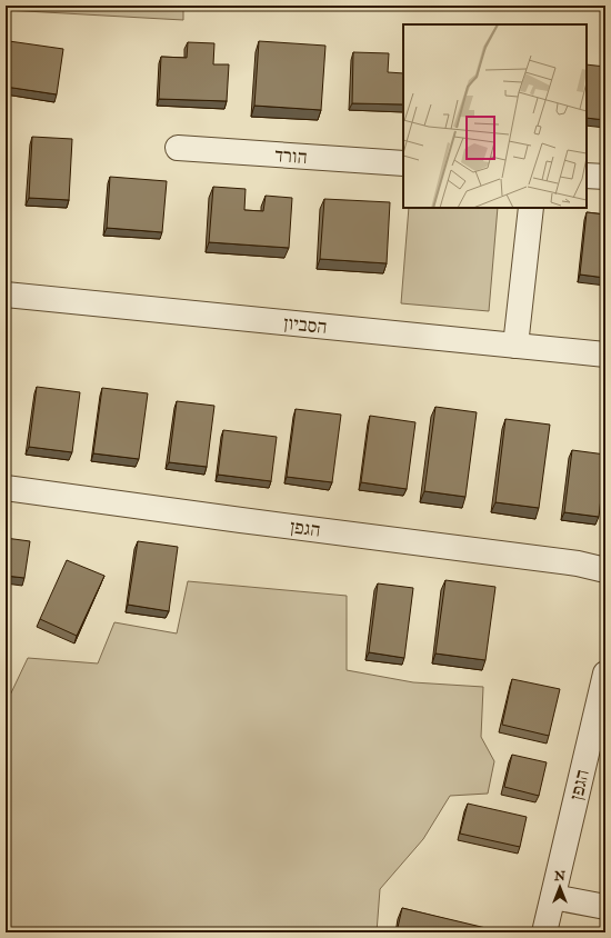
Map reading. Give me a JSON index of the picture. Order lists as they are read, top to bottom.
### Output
{
  "streets": {
    "street": ["הורד", "הסביון", "הגפן"]
  },
  "north": "top"
}
